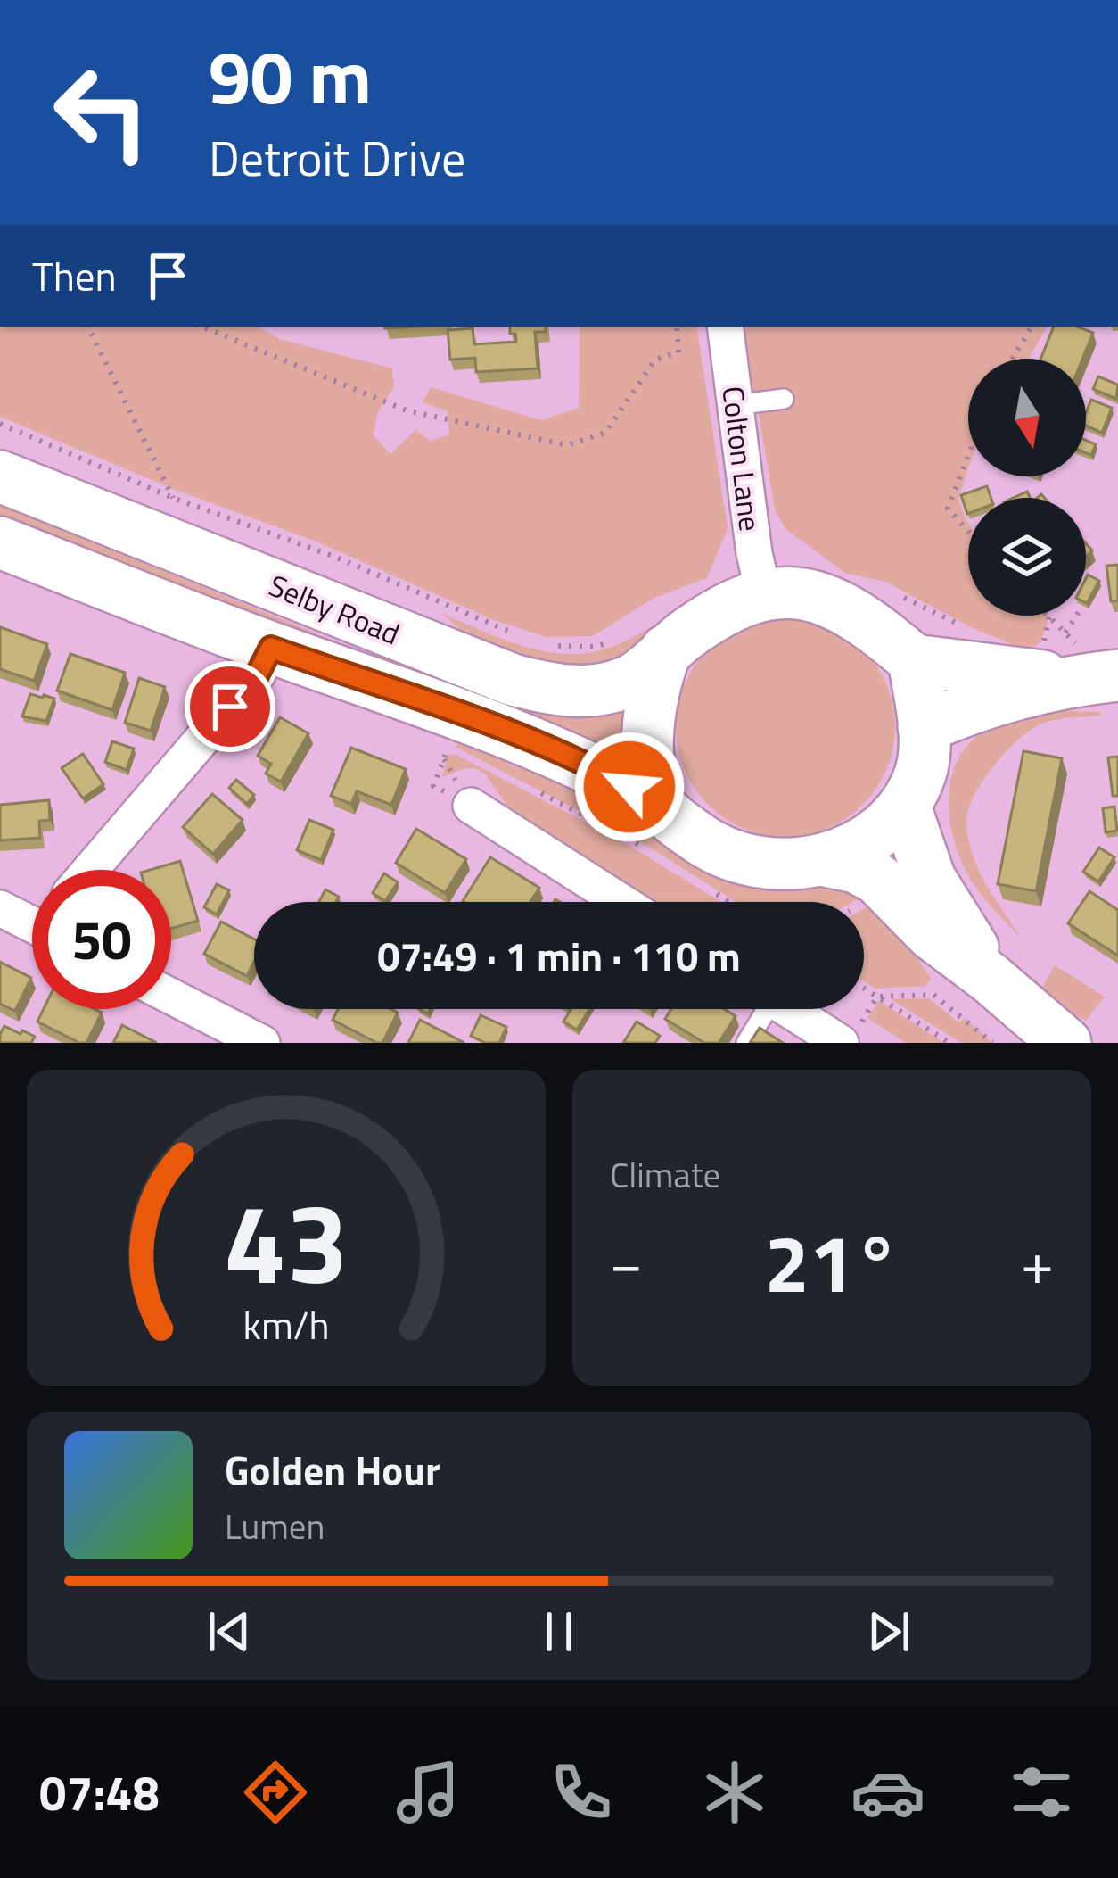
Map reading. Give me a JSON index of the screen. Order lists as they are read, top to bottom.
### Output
{
  "streets": {
    "main road": ["Selby Road"],
    "street": ["Colton Lane"]
  },
  "crossings": [
    ["Colton Lane", "Selby Road"]
  ],
  "north": "bottom",
  "page": {
    "turn": ["90 m", "Detroit Drive"],
    "then": "Then",
    "limit": "50",
    "trip": "07:49 · 1 min · 110 m",
    "tile": "Climate",
    "heat": ["−", "21°", "+"],
    "song": ["Golden Hour", "Lumen"],
    "tabs": "07:48",
    "gauge": ["43", "km/h"]
  }
}
